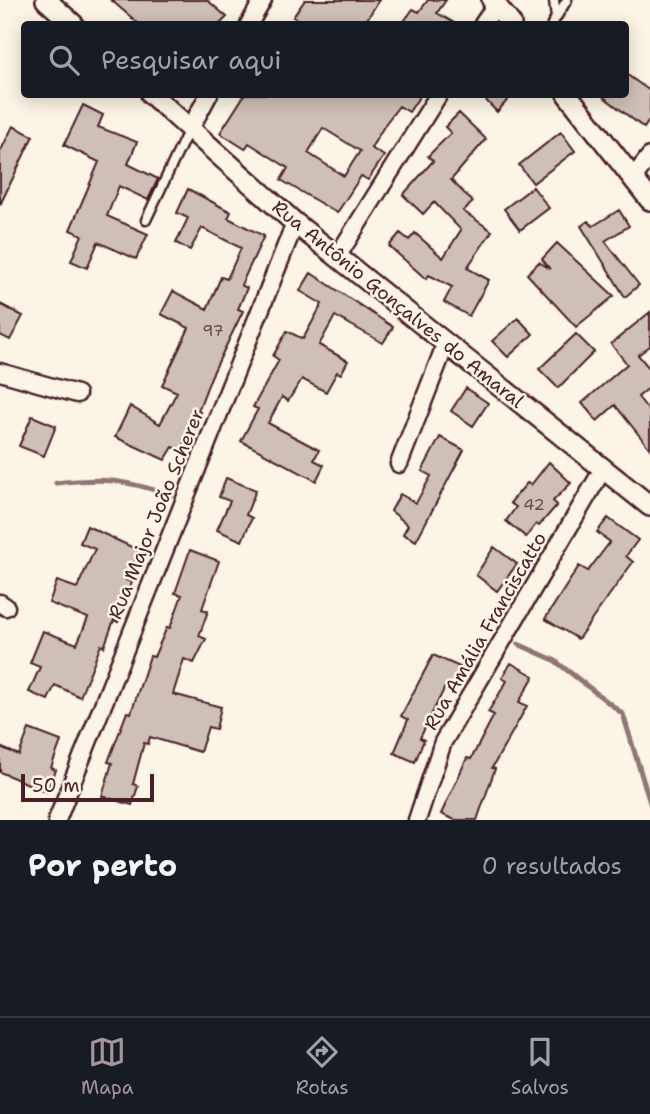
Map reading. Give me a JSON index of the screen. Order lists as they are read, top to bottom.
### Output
{
  "streets": {
    "street": ["Rua Antônio Gonçalves do Amaral", "Rua Major João Scherer", "Rua Amália Franciscatto"]
  },
  "crossings": [
    ["Rua Antônio Gonçalves do Amaral", "Rua Major João Scherer"],
    ["Rua Antônio Gonçalves do Amaral", "Rua Amália Franciscatto"]
  ],
  "house_numbers": ["97", "42"],
  "scale_bar": "50 m",
  "page": {
    "search": "Pesquisar aqui",
    "scale": "50 m",
    "heading": ["Por perto", "0 resultados"],
    "nav": ["Mapa", "Rotas", "Salvos"]
  }
}
